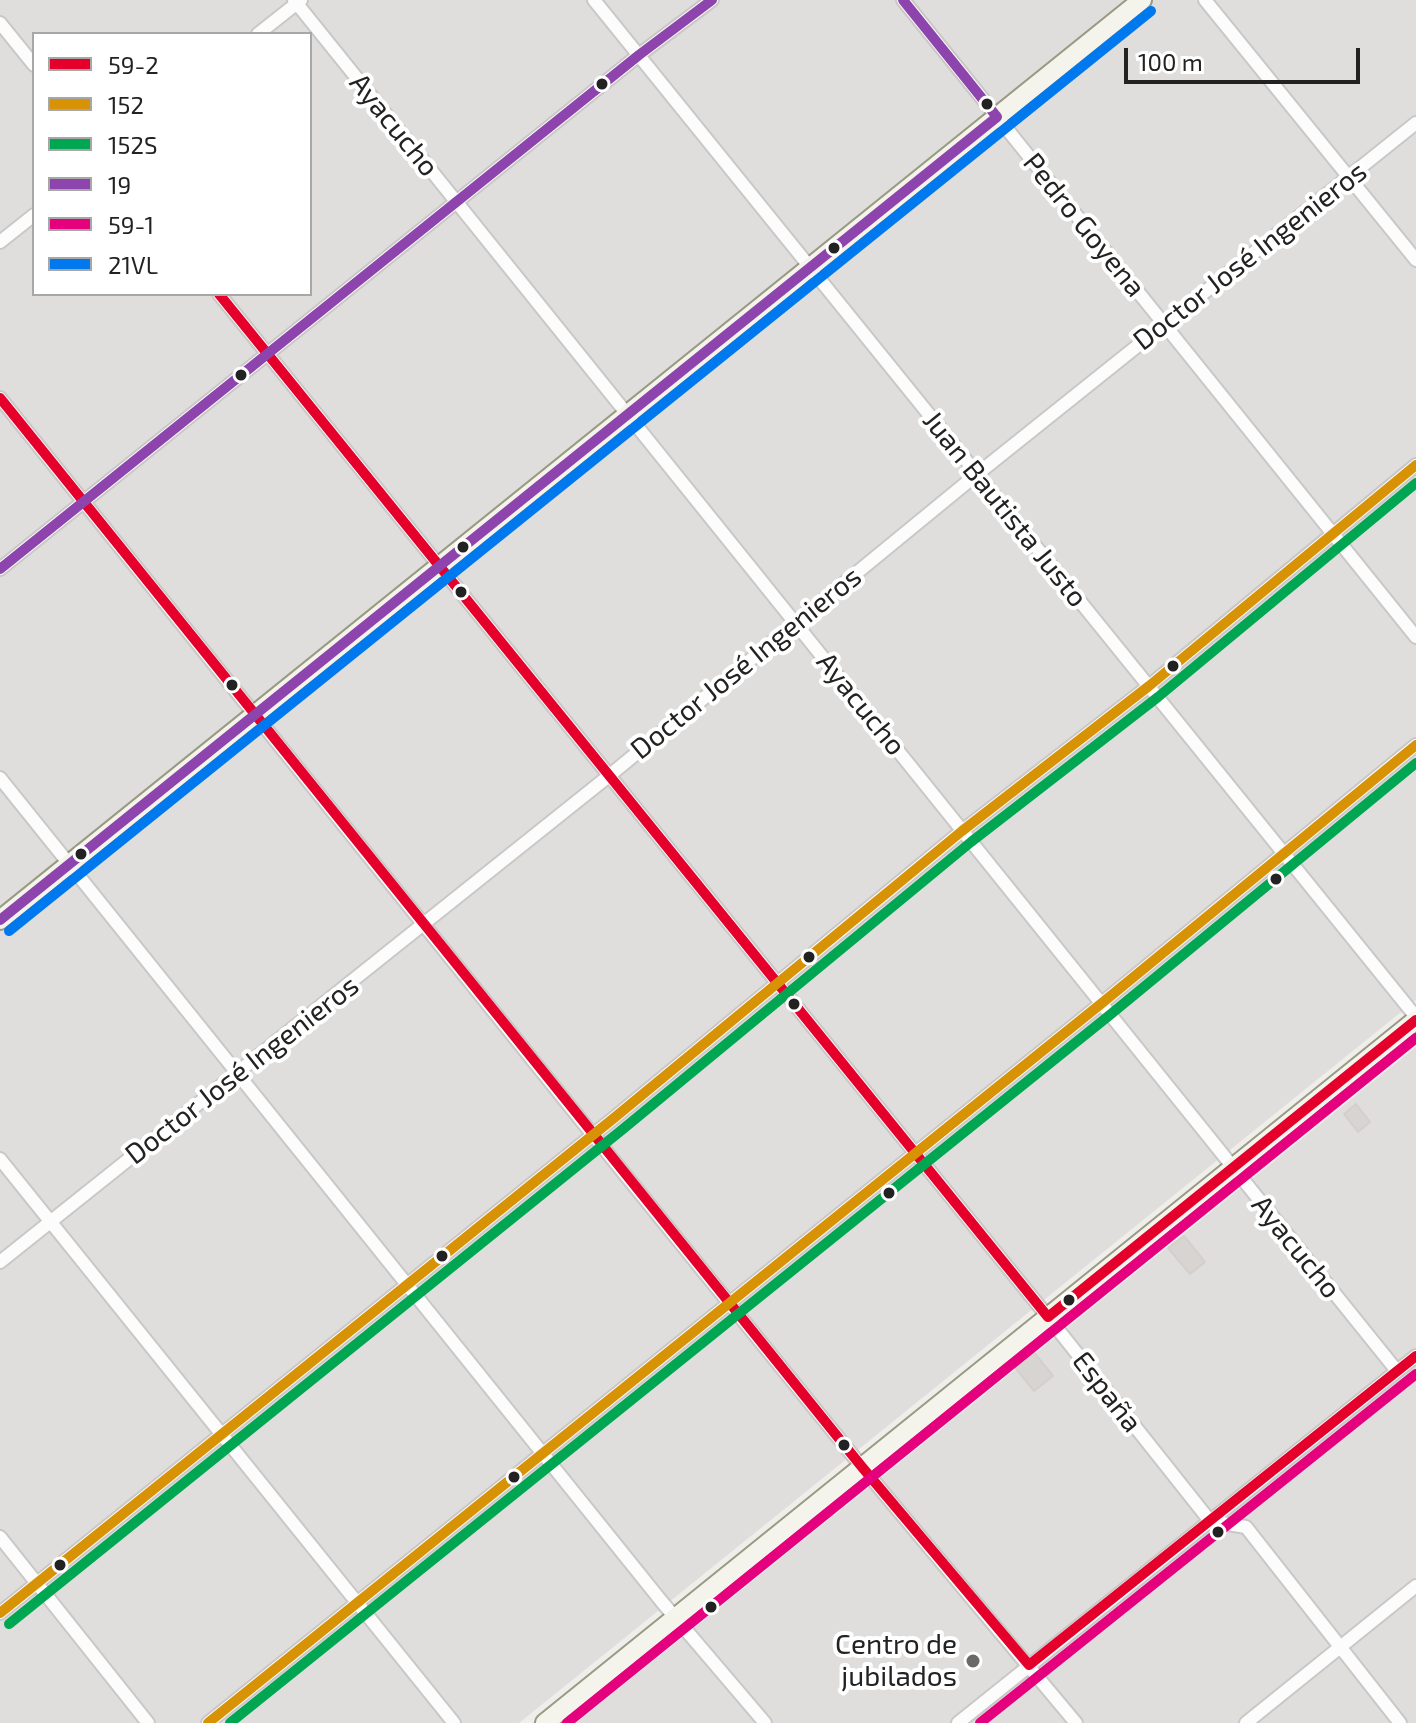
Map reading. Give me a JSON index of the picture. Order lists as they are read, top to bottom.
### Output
{
  "streets": {
    "street": [
      "Ayacucho",
      "Pedro Goyena",
      "Doctor José Ingenieros",
      "Juan Bautista Justo",
      "España"
    ]
  },
  "crossings": [
    ["Ayacucho", "Doctor José Ingenieros"],
    ["Pedro Goyena", "Doctor José Ingenieros"],
    ["Doctor José Ingenieros", "Juan Bautista Justo"],
    ["Doctor José Ingenieros", "España"]
  ],
  "places": ["Centro de jubilados"],
  "lines": [
    "transit line 19",
    "transit line 21VL",
    "transit line 59-2",
    "transit line 152",
    "transit line 152S",
    "transit line 59-1"
  ],
  "legend": [
    "59-2",
    "152",
    "152S",
    "19",
    "59-1",
    "21VL"
  ],
  "scale_bar": "100 m"
}
